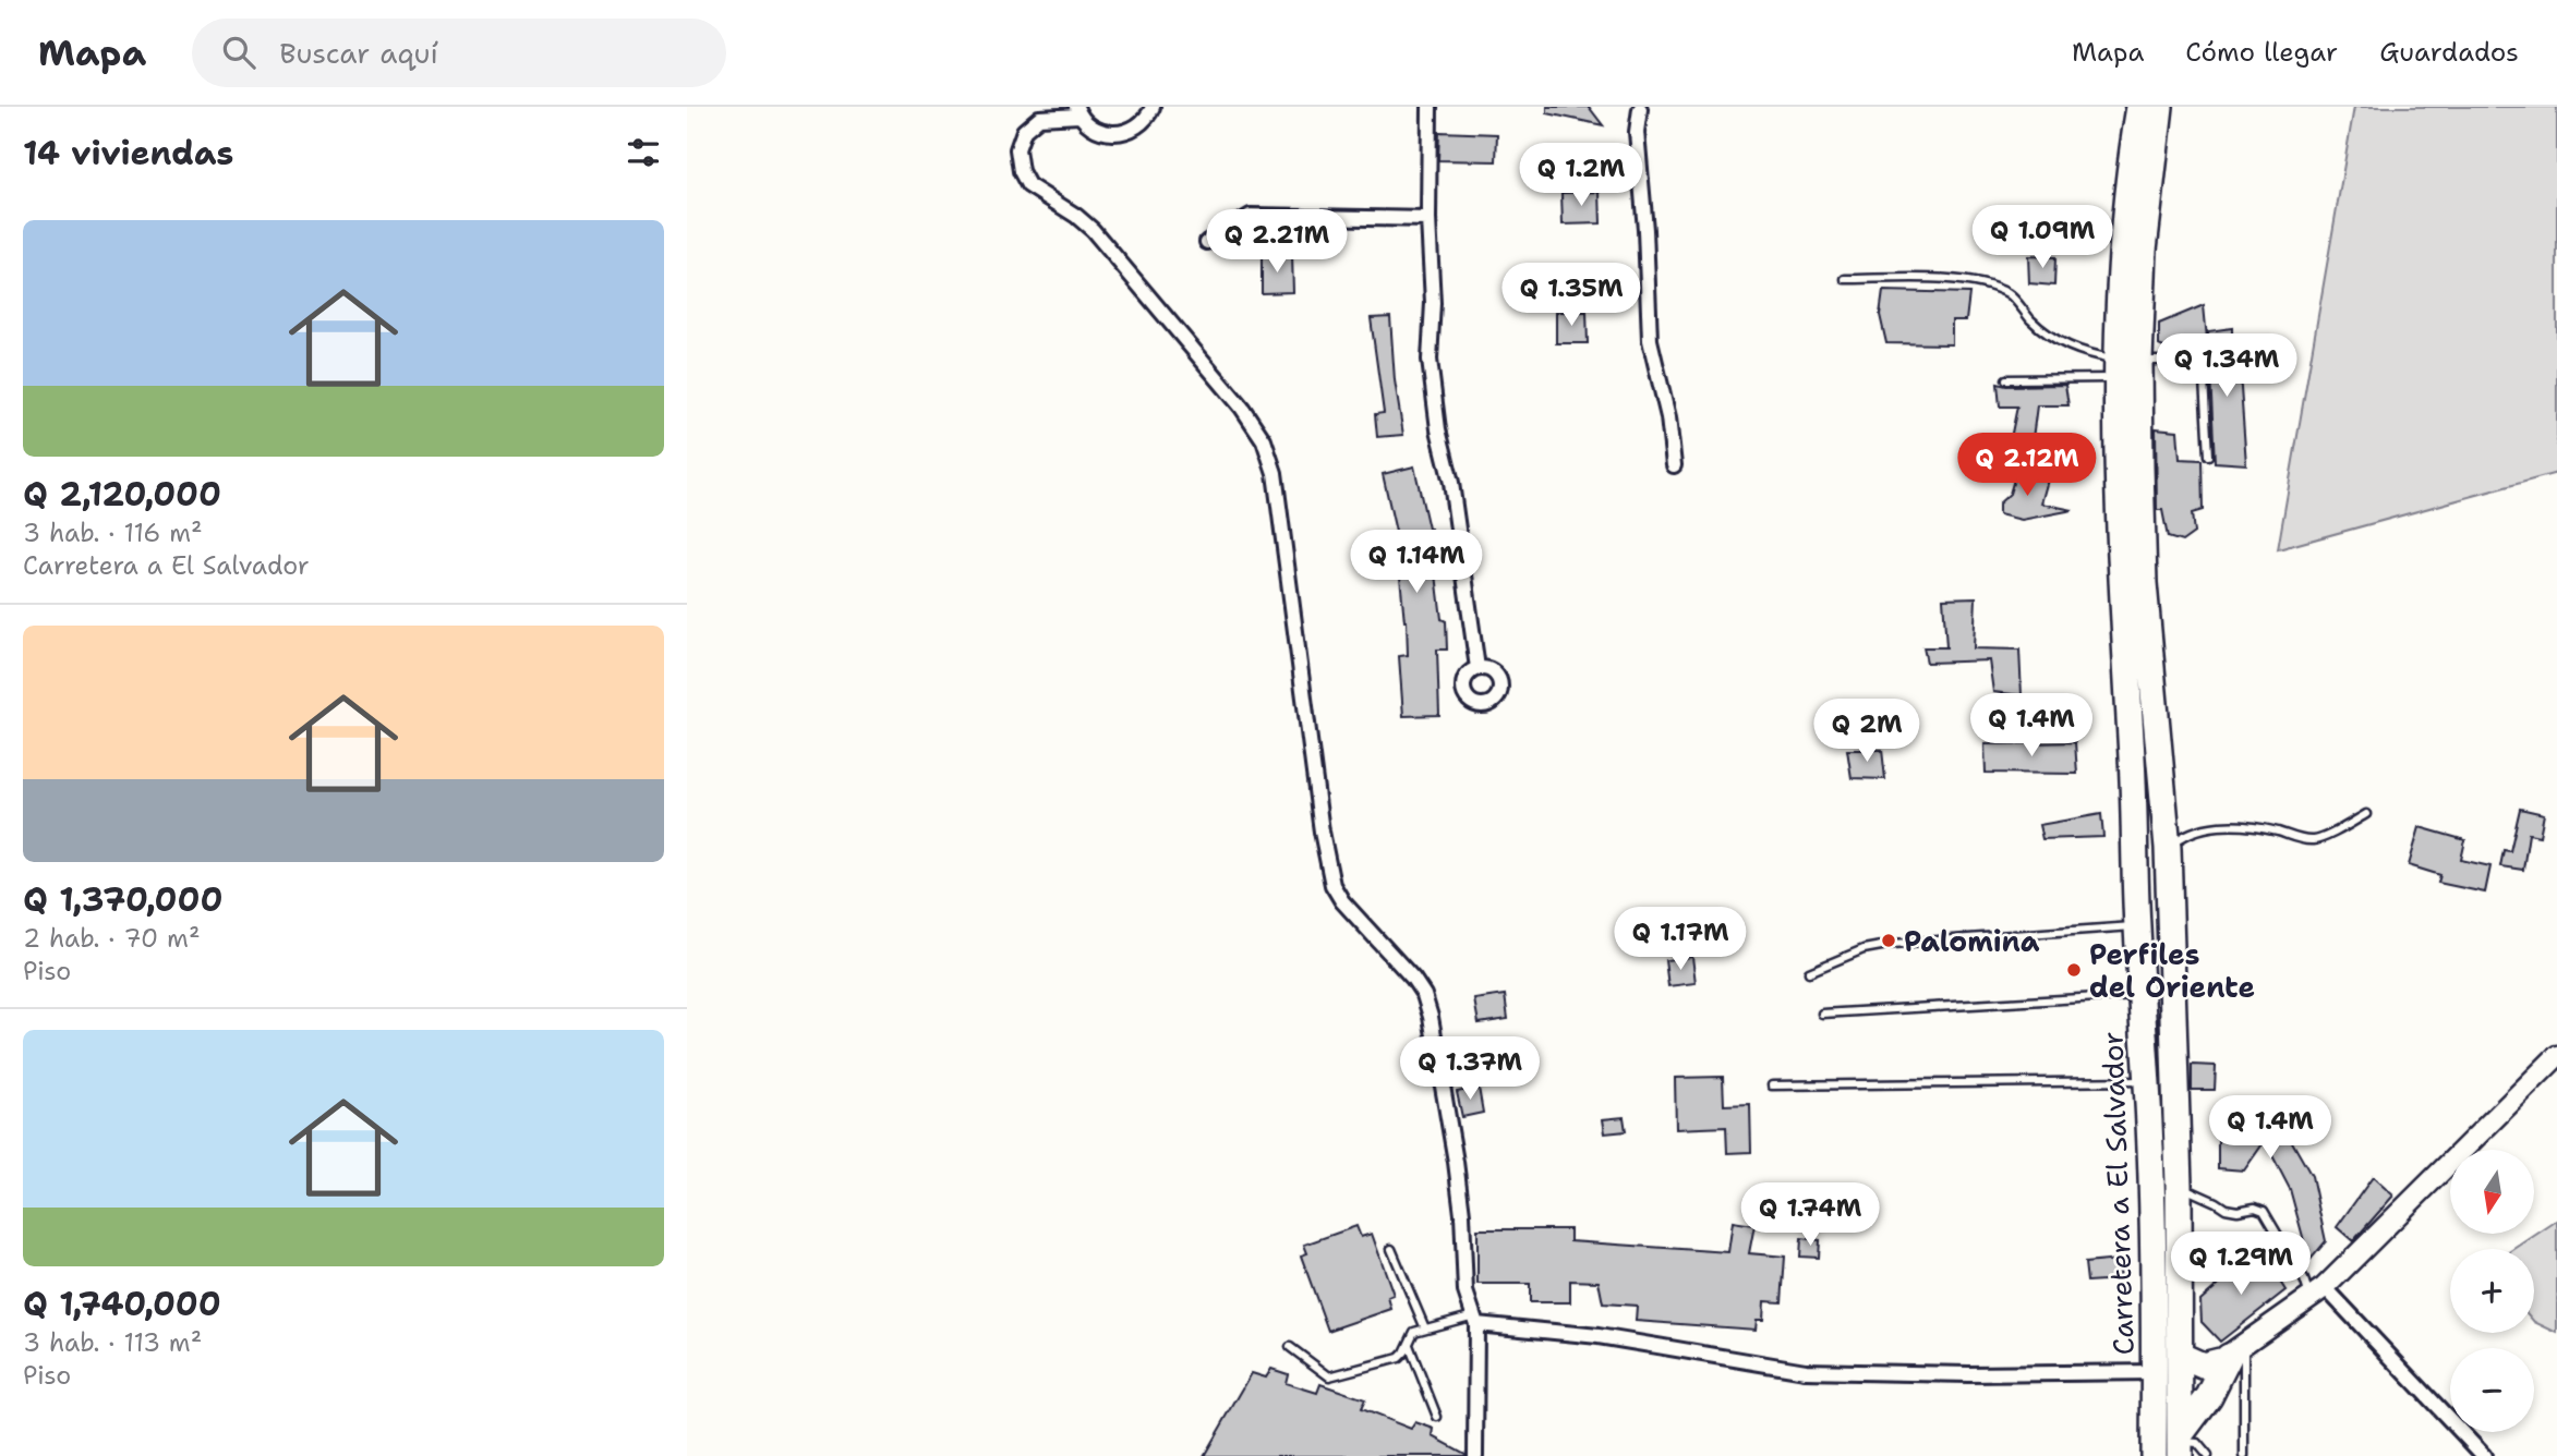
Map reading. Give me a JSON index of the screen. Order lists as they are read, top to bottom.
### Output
{
  "streets": {
    "highway": ["Carretera a El Salvador"]
  },
  "places": ["Palomina", "Perfiles del Oriente"],
  "north": "bottom",
  "page": {
    "header": "Mapa",
    "search": "Buscar aquí",
    "nav": ["Mapa", "Cómo llegar", "Guardados"],
    "heading": "14 viviendas",
    "price": [
      "Q 1.2M",
      "Q 1.09M",
      "Q 2.21M",
      "Q 1.35M",
      "Q 1.34M",
      "Q 2.12M",
      "Q 1.14M",
      "Q 1.4M",
      "Q 2M",
      "Q 1.17M",
      "Q 1.37M",
      "Q 1.4M",
      "Q 1.74M",
      "Q 1.29M"
    ],
    "list": [
      {
        "name": "Q 2,120,000",
        "note": "3 hab. · 116 m² · Carretera a El Salvador"
      },
      {
        "name": "Q 1,370,000",
        "note": "2 hab. · 70 m² · Piso"
      },
      {
        "name": "Q 1,740,000",
        "note": "3 hab. · 113 m² · Piso"
      }
    ],
    "map_buttons": ["+", "−"]
  }
}
